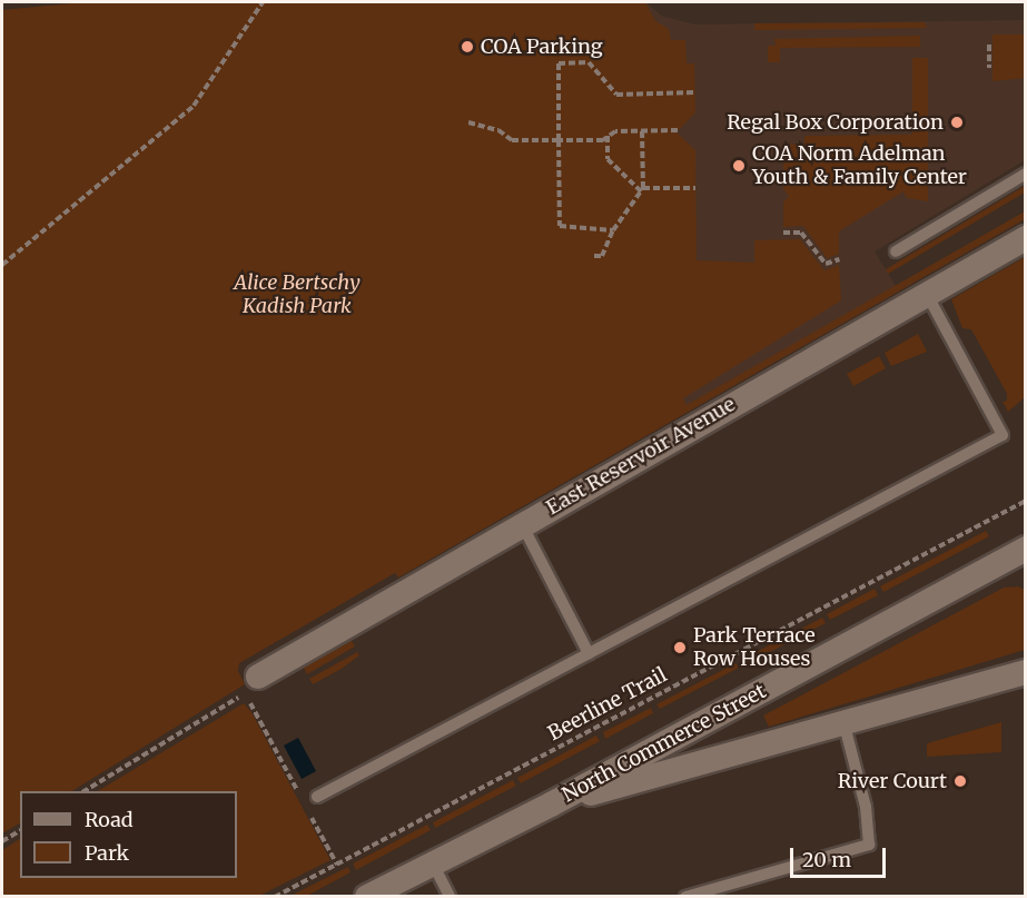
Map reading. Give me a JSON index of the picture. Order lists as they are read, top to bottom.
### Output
{
  "streets": {
    "street": ["East Reservoir Avenue", "North Commerce Street"],
    "path": ["Beerline Trail"]
  },
  "parks": ["Alice Bertschy Kadish Park"],
  "places": [
    "COA Parking",
    "Regal Box Corporation",
    "COA Norm Adelman Youth & Family Center",
    "Park Terrace Row Houses",
    "River Court"
  ],
  "legend": ["Road", "Park"],
  "scale_bar": "20 m"
}
